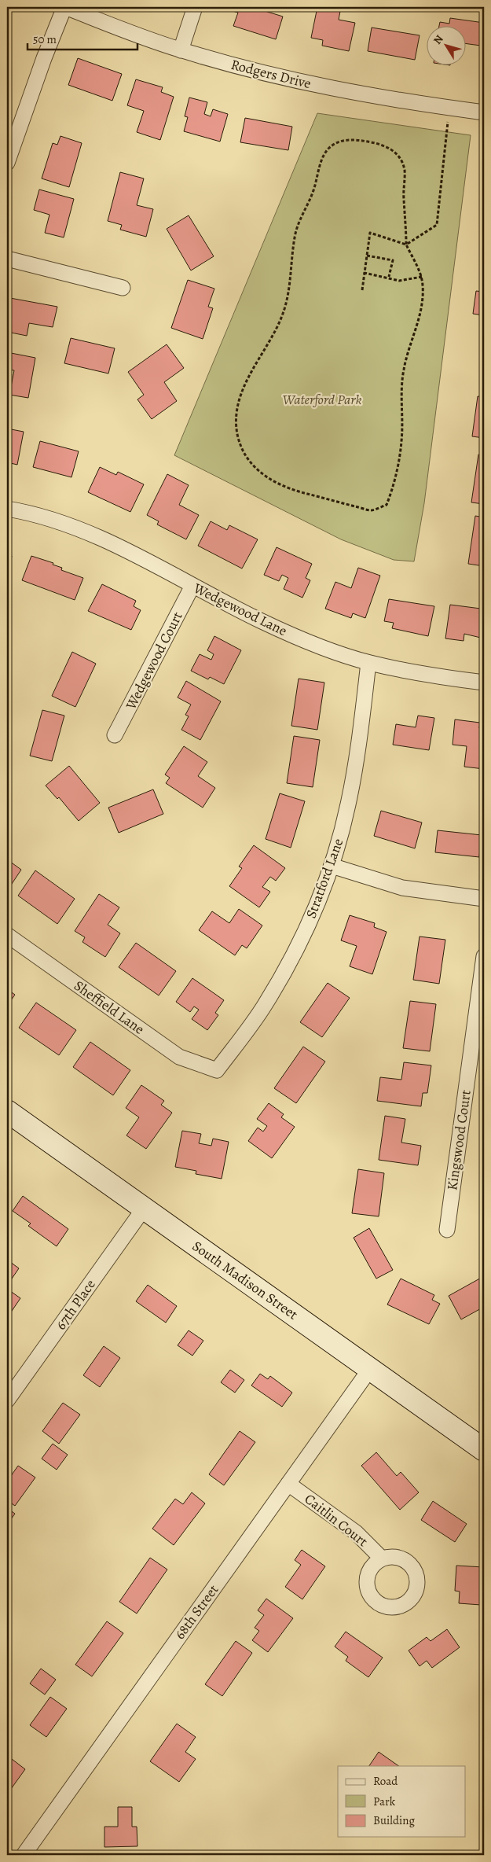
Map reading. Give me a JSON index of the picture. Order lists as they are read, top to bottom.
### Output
{
  "streets": {
    "street": [
      "Rodgers Drive",
      "Wedgewood Lane",
      "Wedgewood Court",
      "Stratford Lane",
      "Sheffield Lane",
      "Kingswood Court",
      "South Madison Street",
      "67th Place",
      "Caitlin Court",
      "68th Street"
    ]
  },
  "crossings": [
    ["Wedgewood Lane", "Wedgewood Court"],
    ["Wedgewood Lane", "Stratford Lane"],
    ["Stratford Lane", "Sheffield Lane"],
    ["South Madison Street", "67th Place"],
    ["South Madison Street", "68th Street"],
    ["Caitlin Court", "68th Street"]
  ],
  "parks": ["Waterford Park"],
  "legend": ["Road", "Park", "Building"],
  "scale_bar": "50 m",
  "north": "top left"
}
